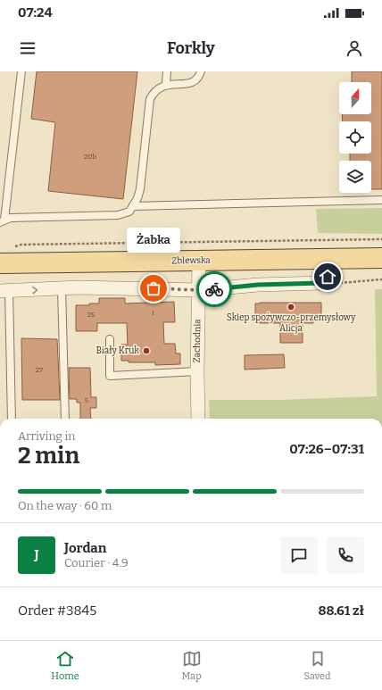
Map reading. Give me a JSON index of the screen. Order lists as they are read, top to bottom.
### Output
{
  "streets": {
    "main road": ["Zblewska"],
    "street": ["Zachodnia"]
  },
  "crossings": [
    ["Zblewska", "Zachodnia"]
  ],
  "places": ["Żabka", "Sklep spożywczo-przemysłowy Alicja", "Biały Kruk"],
  "house_numbers": [
    "20b",
    "1",
    "25",
    "27",
    "5"
  ],
  "north": "top",
  "page": {
    "status": "07:24",
    "header": "Forkly",
    "bubble": "Żabka",
    "heading": ["2 min", "Arriving in", "07:26–07:31"],
    "panel": [
      "Jordan",
      "Courier · 4.9",
      "Order #3845",
      "88.61 zł"
    ],
    "bar": "On the way · 60 m",
    "round": "J",
    "tabs": ["Home", "Map", "Saved"]
  }
}
